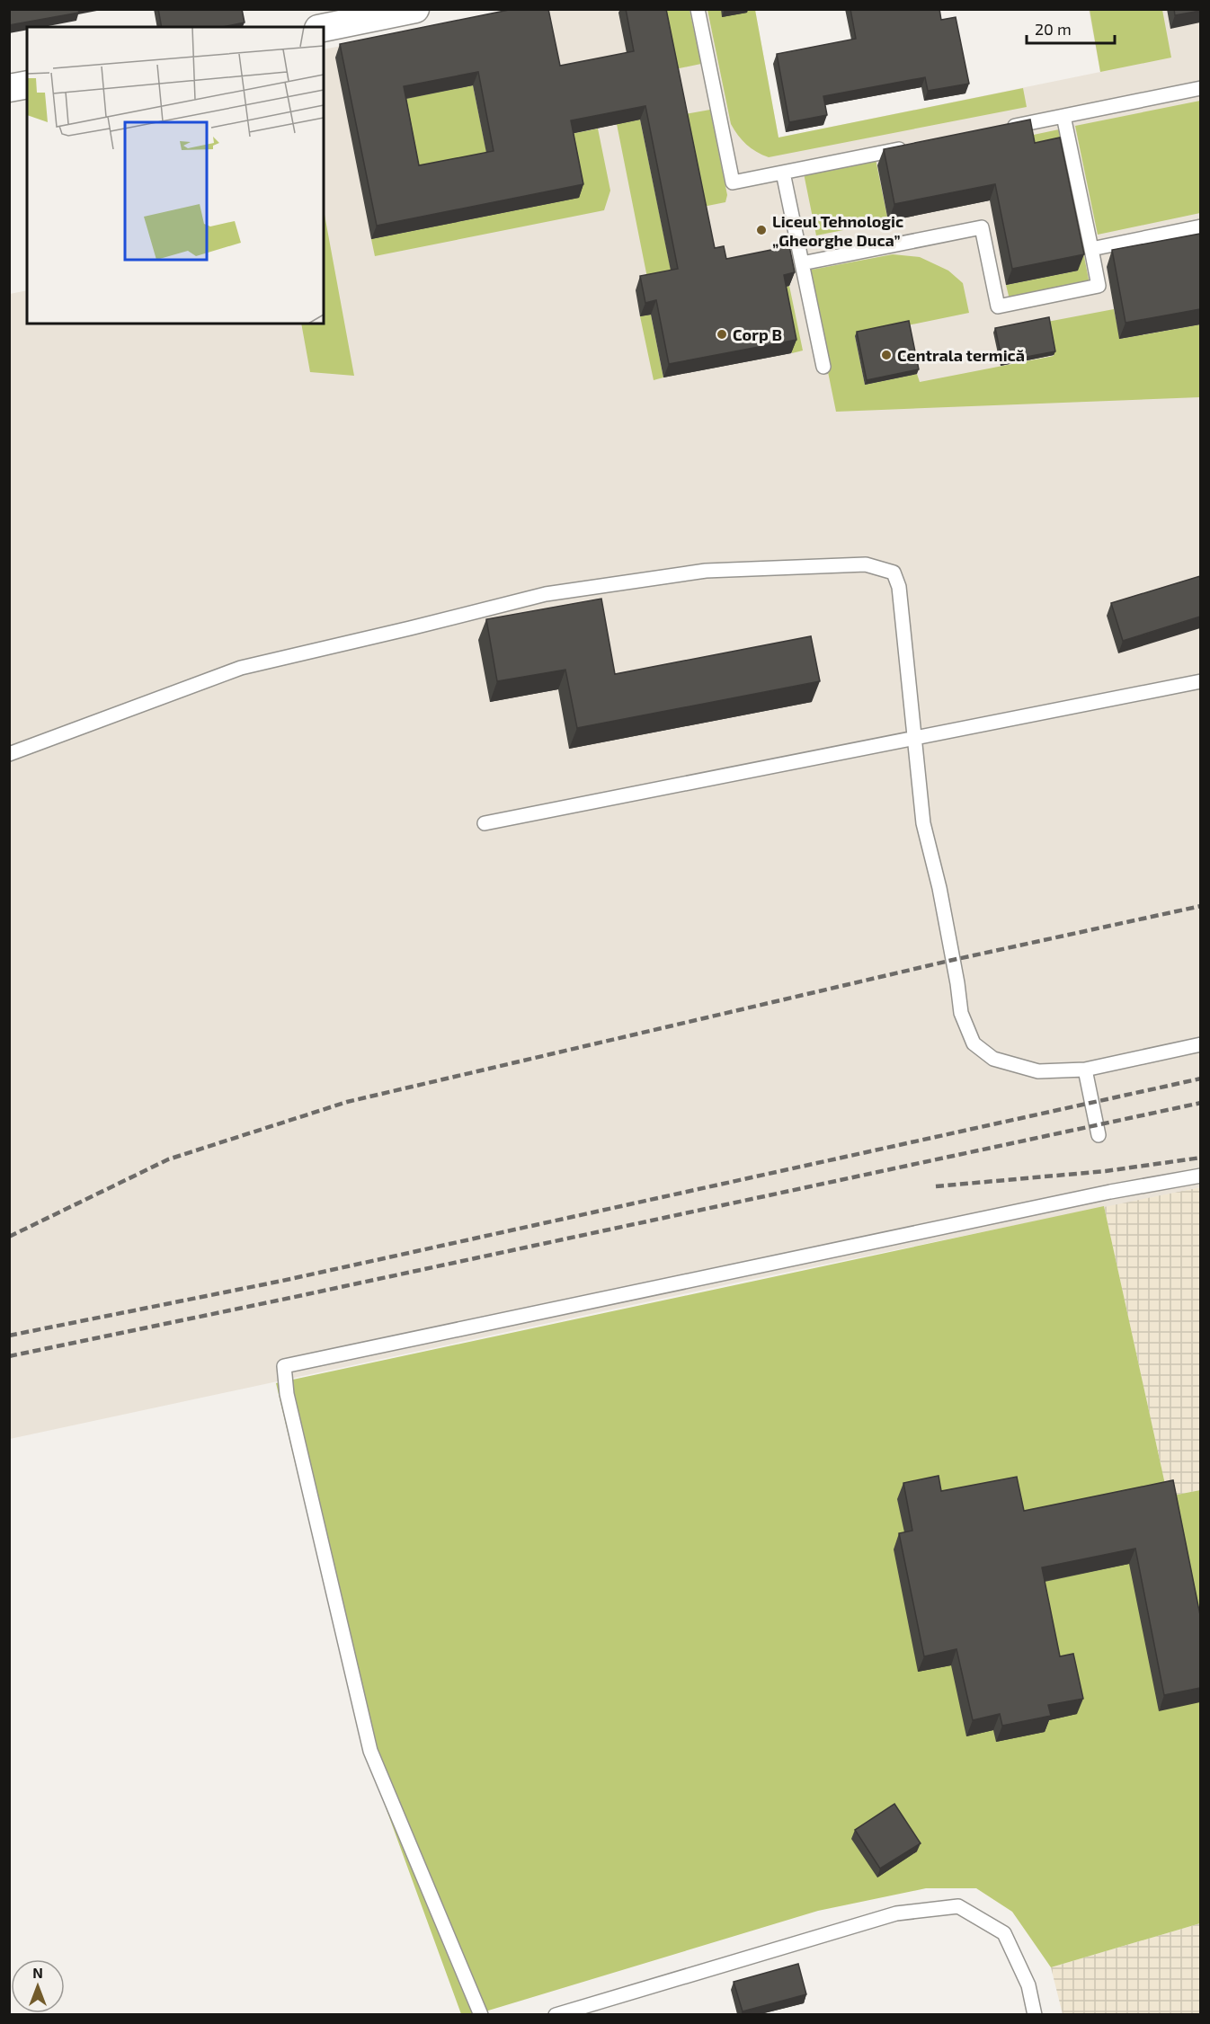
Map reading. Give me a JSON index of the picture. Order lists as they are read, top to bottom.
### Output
{
  "places": ["Liceul Tehnologic „Gheorghe Duca”", "Corp B", "Centrala termică"],
  "scale_bar": "20 m",
  "north": "top"
}
